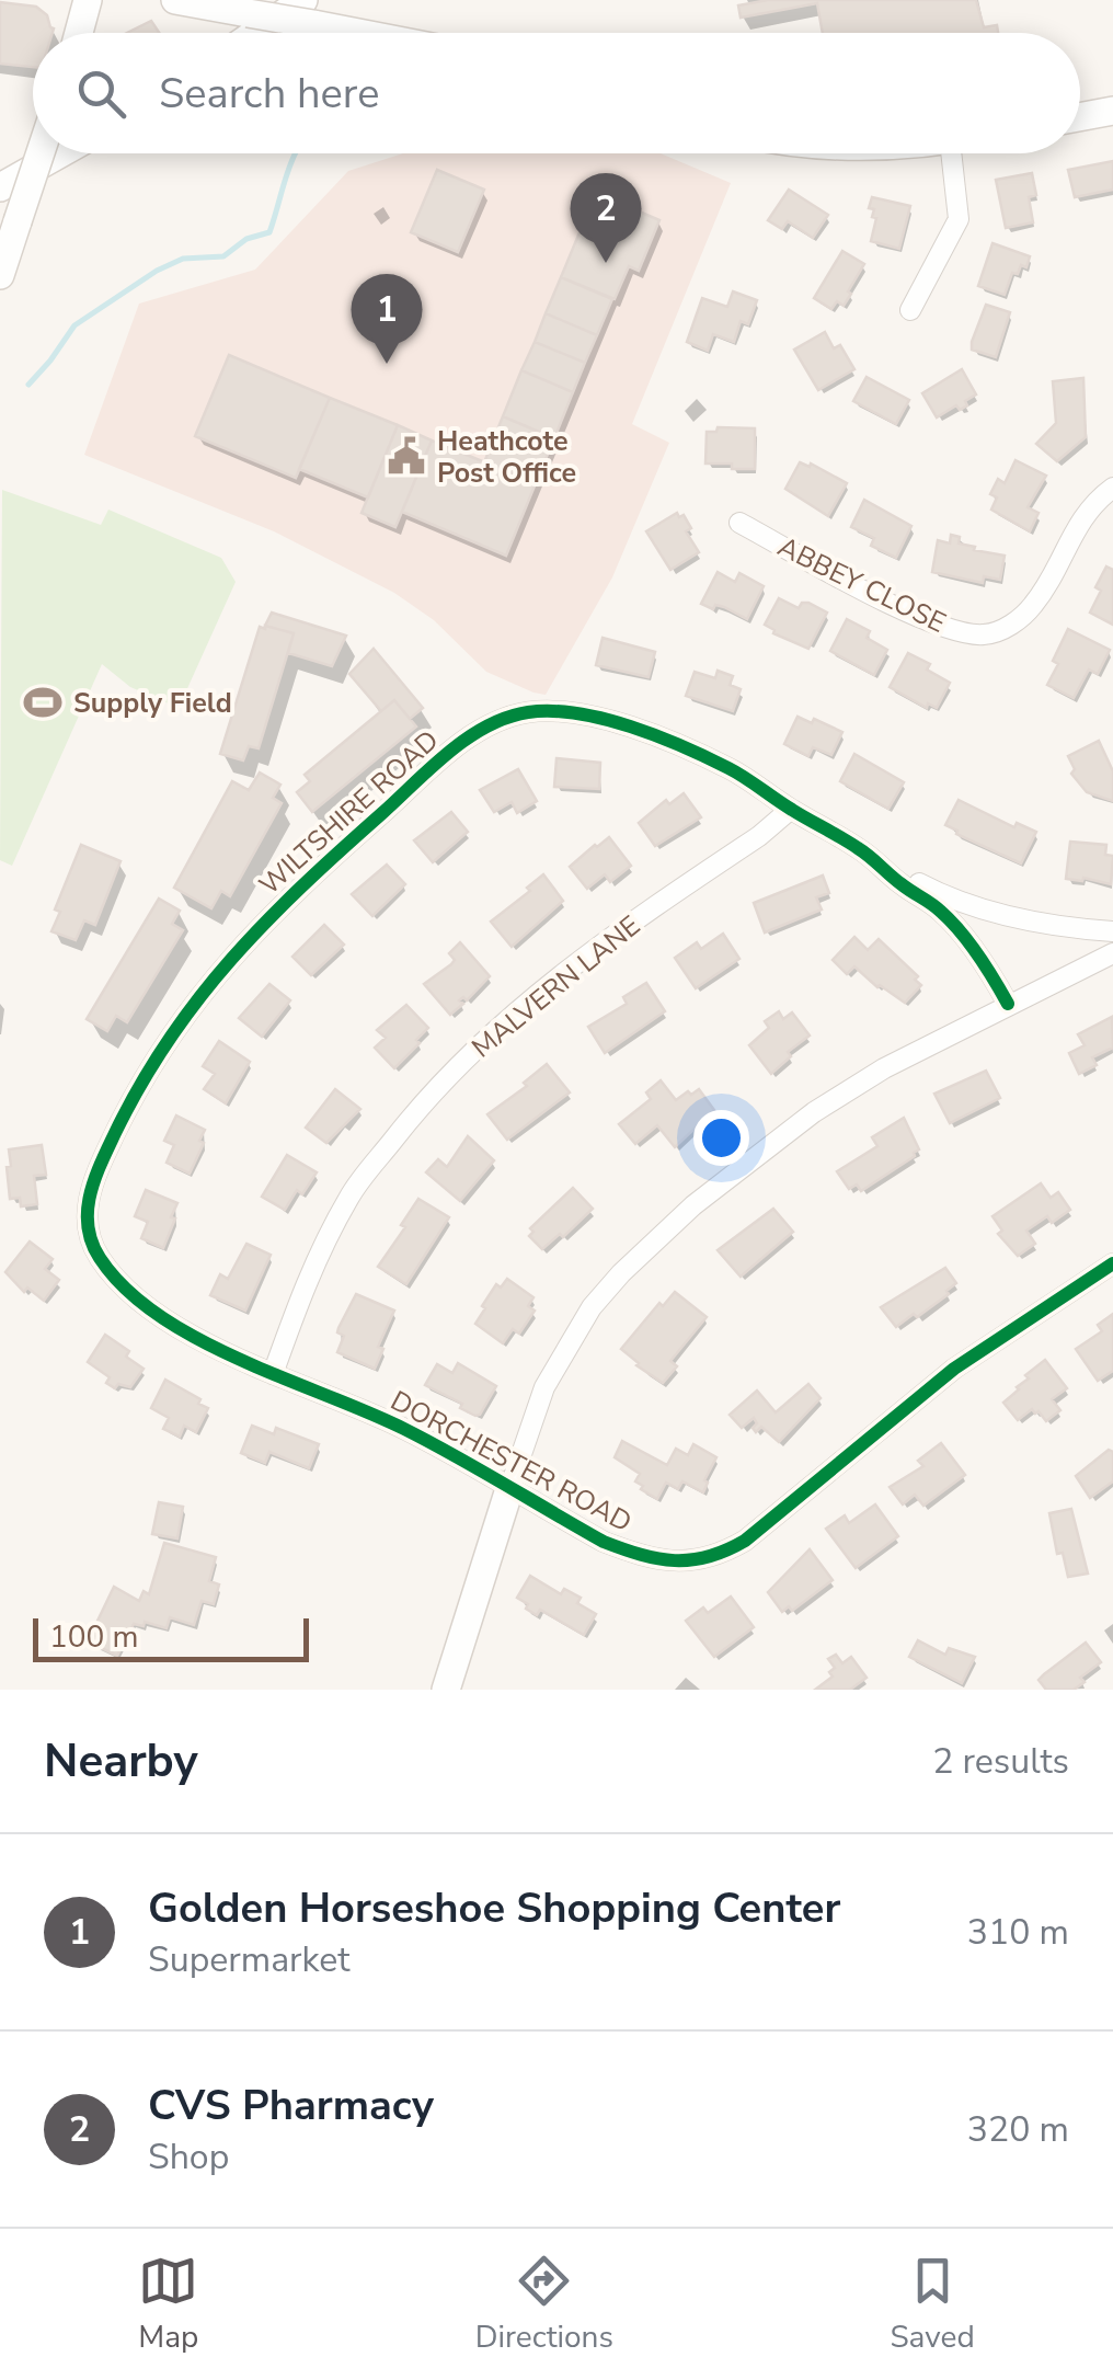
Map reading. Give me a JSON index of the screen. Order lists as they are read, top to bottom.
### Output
{
  "streets": {
    "street": [
      "ABBEY CLOSE",
      "WILTSHIRE ROAD",
      "MALVERN LANE",
      "DORCHESTER ROAD"
    ]
  },
  "crossings": [
    ["WILTSHIRE ROAD", "MALVERN LANE"],
    ["WILTSHIRE ROAD", "DORCHESTER ROAD"],
    ["MALVERN LANE", "DORCHESTER ROAD"]
  ],
  "places": {
    "public building": ["Heathcote Post Office"],
    "sports": ["Supply Field"]
  },
  "scale_bar": "100 m",
  "page": {
    "search": "Search here",
    "pins": ["2", "1"],
    "scale": "100 m",
    "heading": ["Nearby", "2 results"],
    "list": [
      {
        "mark": "1",
        "name": "Golden Horseshoe Shopping Center",
        "note": "Supermarket",
        "value": "310 m"
      },
      {
        "mark": "2",
        "name": "CVS Pharmacy",
        "note": "Shop",
        "value": "320 m"
      }
    ],
    "nav": ["Map", "Directions", "Saved"]
  }
}
